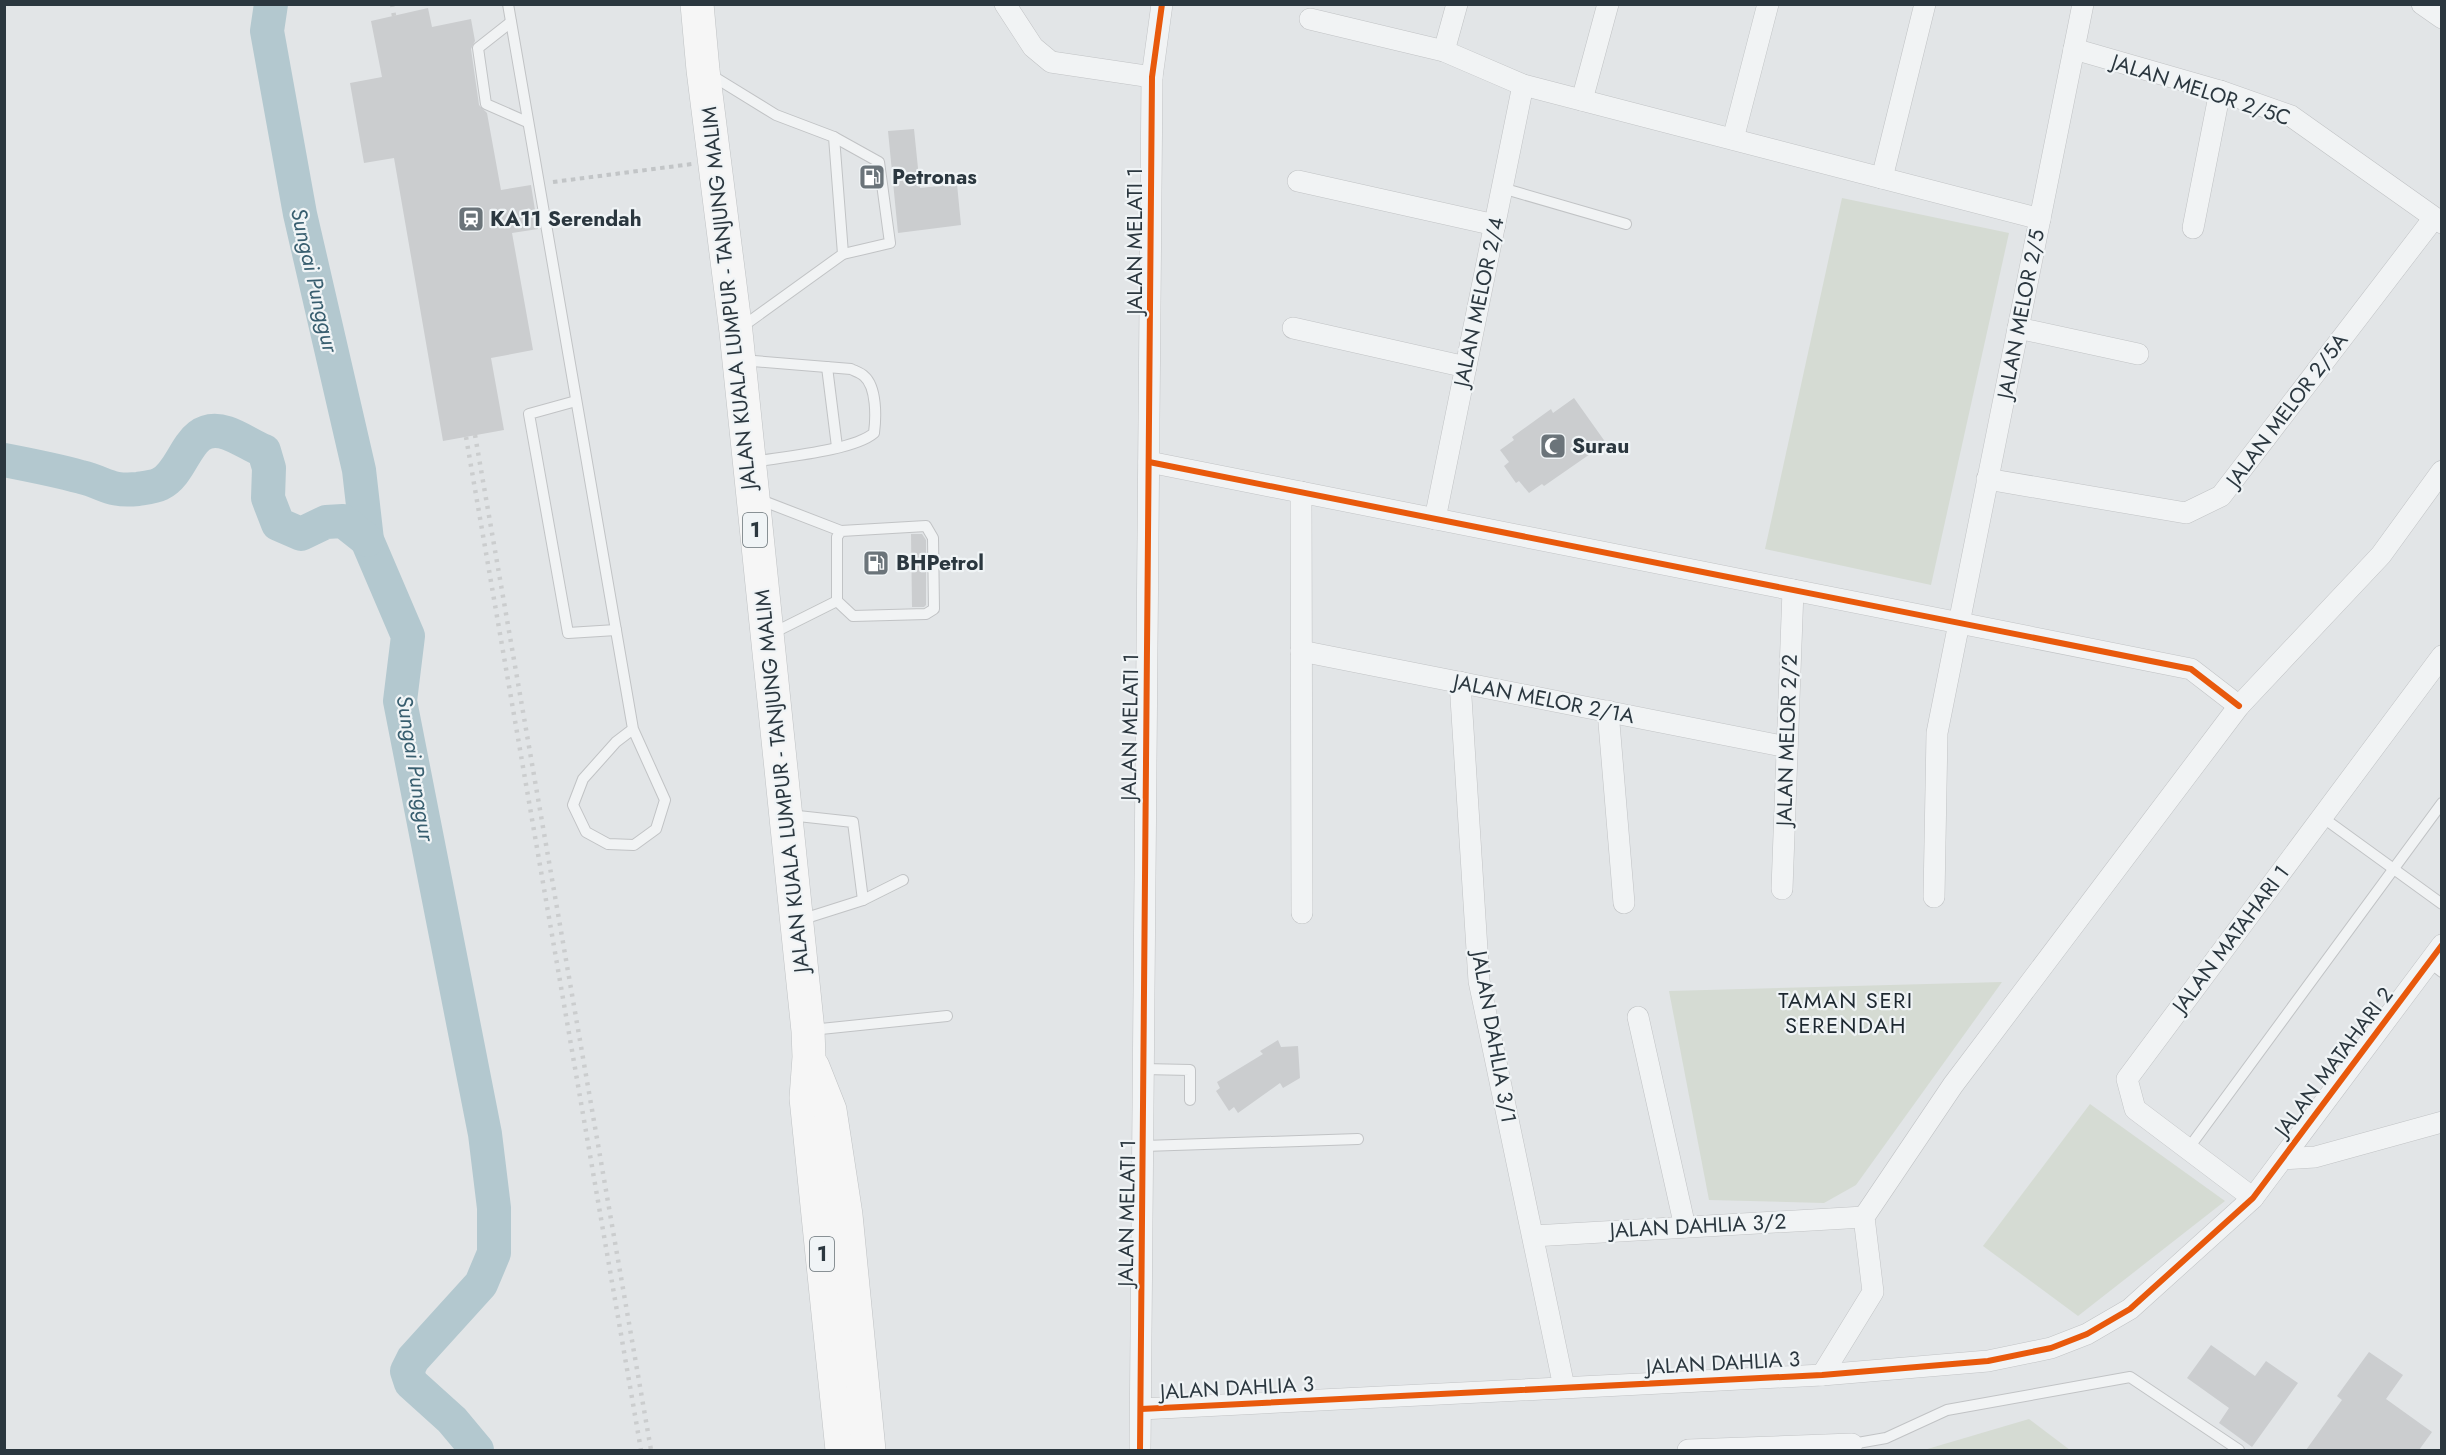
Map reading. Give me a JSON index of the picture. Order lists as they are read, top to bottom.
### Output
{
  "streets": {
    "main road": ["JALAN KUALA LUMPUR - TANJUNG MALIM", "1"],
    "street": [
      "JALAN MELOR 2/5C",
      "JALAN MELATI 1",
      "JALAN MELOR 2/4",
      "JALAN MELOR 2/5",
      "JALAN MELOR 2/5A",
      "JALAN MELOR 2/1A",
      "JALAN MELOR 2/2",
      "JALAN MATAHARI 1",
      "JALAN DAHLIA 3/1",
      "JALAN MATAHARI 2",
      "JALAN DAHLIA 3/2",
      "JALAN DAHLIA 3"
    ]
  },
  "crossings": [
    ["JALAN MELOR 2/5C", "JALAN MELOR 2/5"],
    ["JALAN MELOR 2/5C", "JALAN MELOR 2/5A"],
    ["JALAN MELATI 1", "JALAN DAHLIA 3"],
    ["JALAN MELOR 2/5", "JALAN MELOR 2/5A"],
    ["JALAN MELOR 2/1A", "JALAN MELOR 2/2"],
    ["JALAN MELOR 2/1A", "JALAN DAHLIA 3/1"],
    ["JALAN MATAHARI 1", "JALAN MATAHARI 2"],
    ["JALAN MATAHARI 1", "JALAN DAHLIA 3"],
    ["JALAN DAHLIA 3/1", "JALAN DAHLIA 3/2"],
    ["JALAN DAHLIA 3/1", "JALAN DAHLIA 3"],
    ["JALAN MATAHARI 2", "JALAN DAHLIA 3"]
  ],
  "districts": ["TAMAN SERI SERENDAH"],
  "water": ["Sungai Punggur"],
  "places": {
    "fuel station": ["Petronas", "BHPetrol"],
    "station": ["KA11 Serendah"],
    "mosque": ["Surau"]
  }
}
